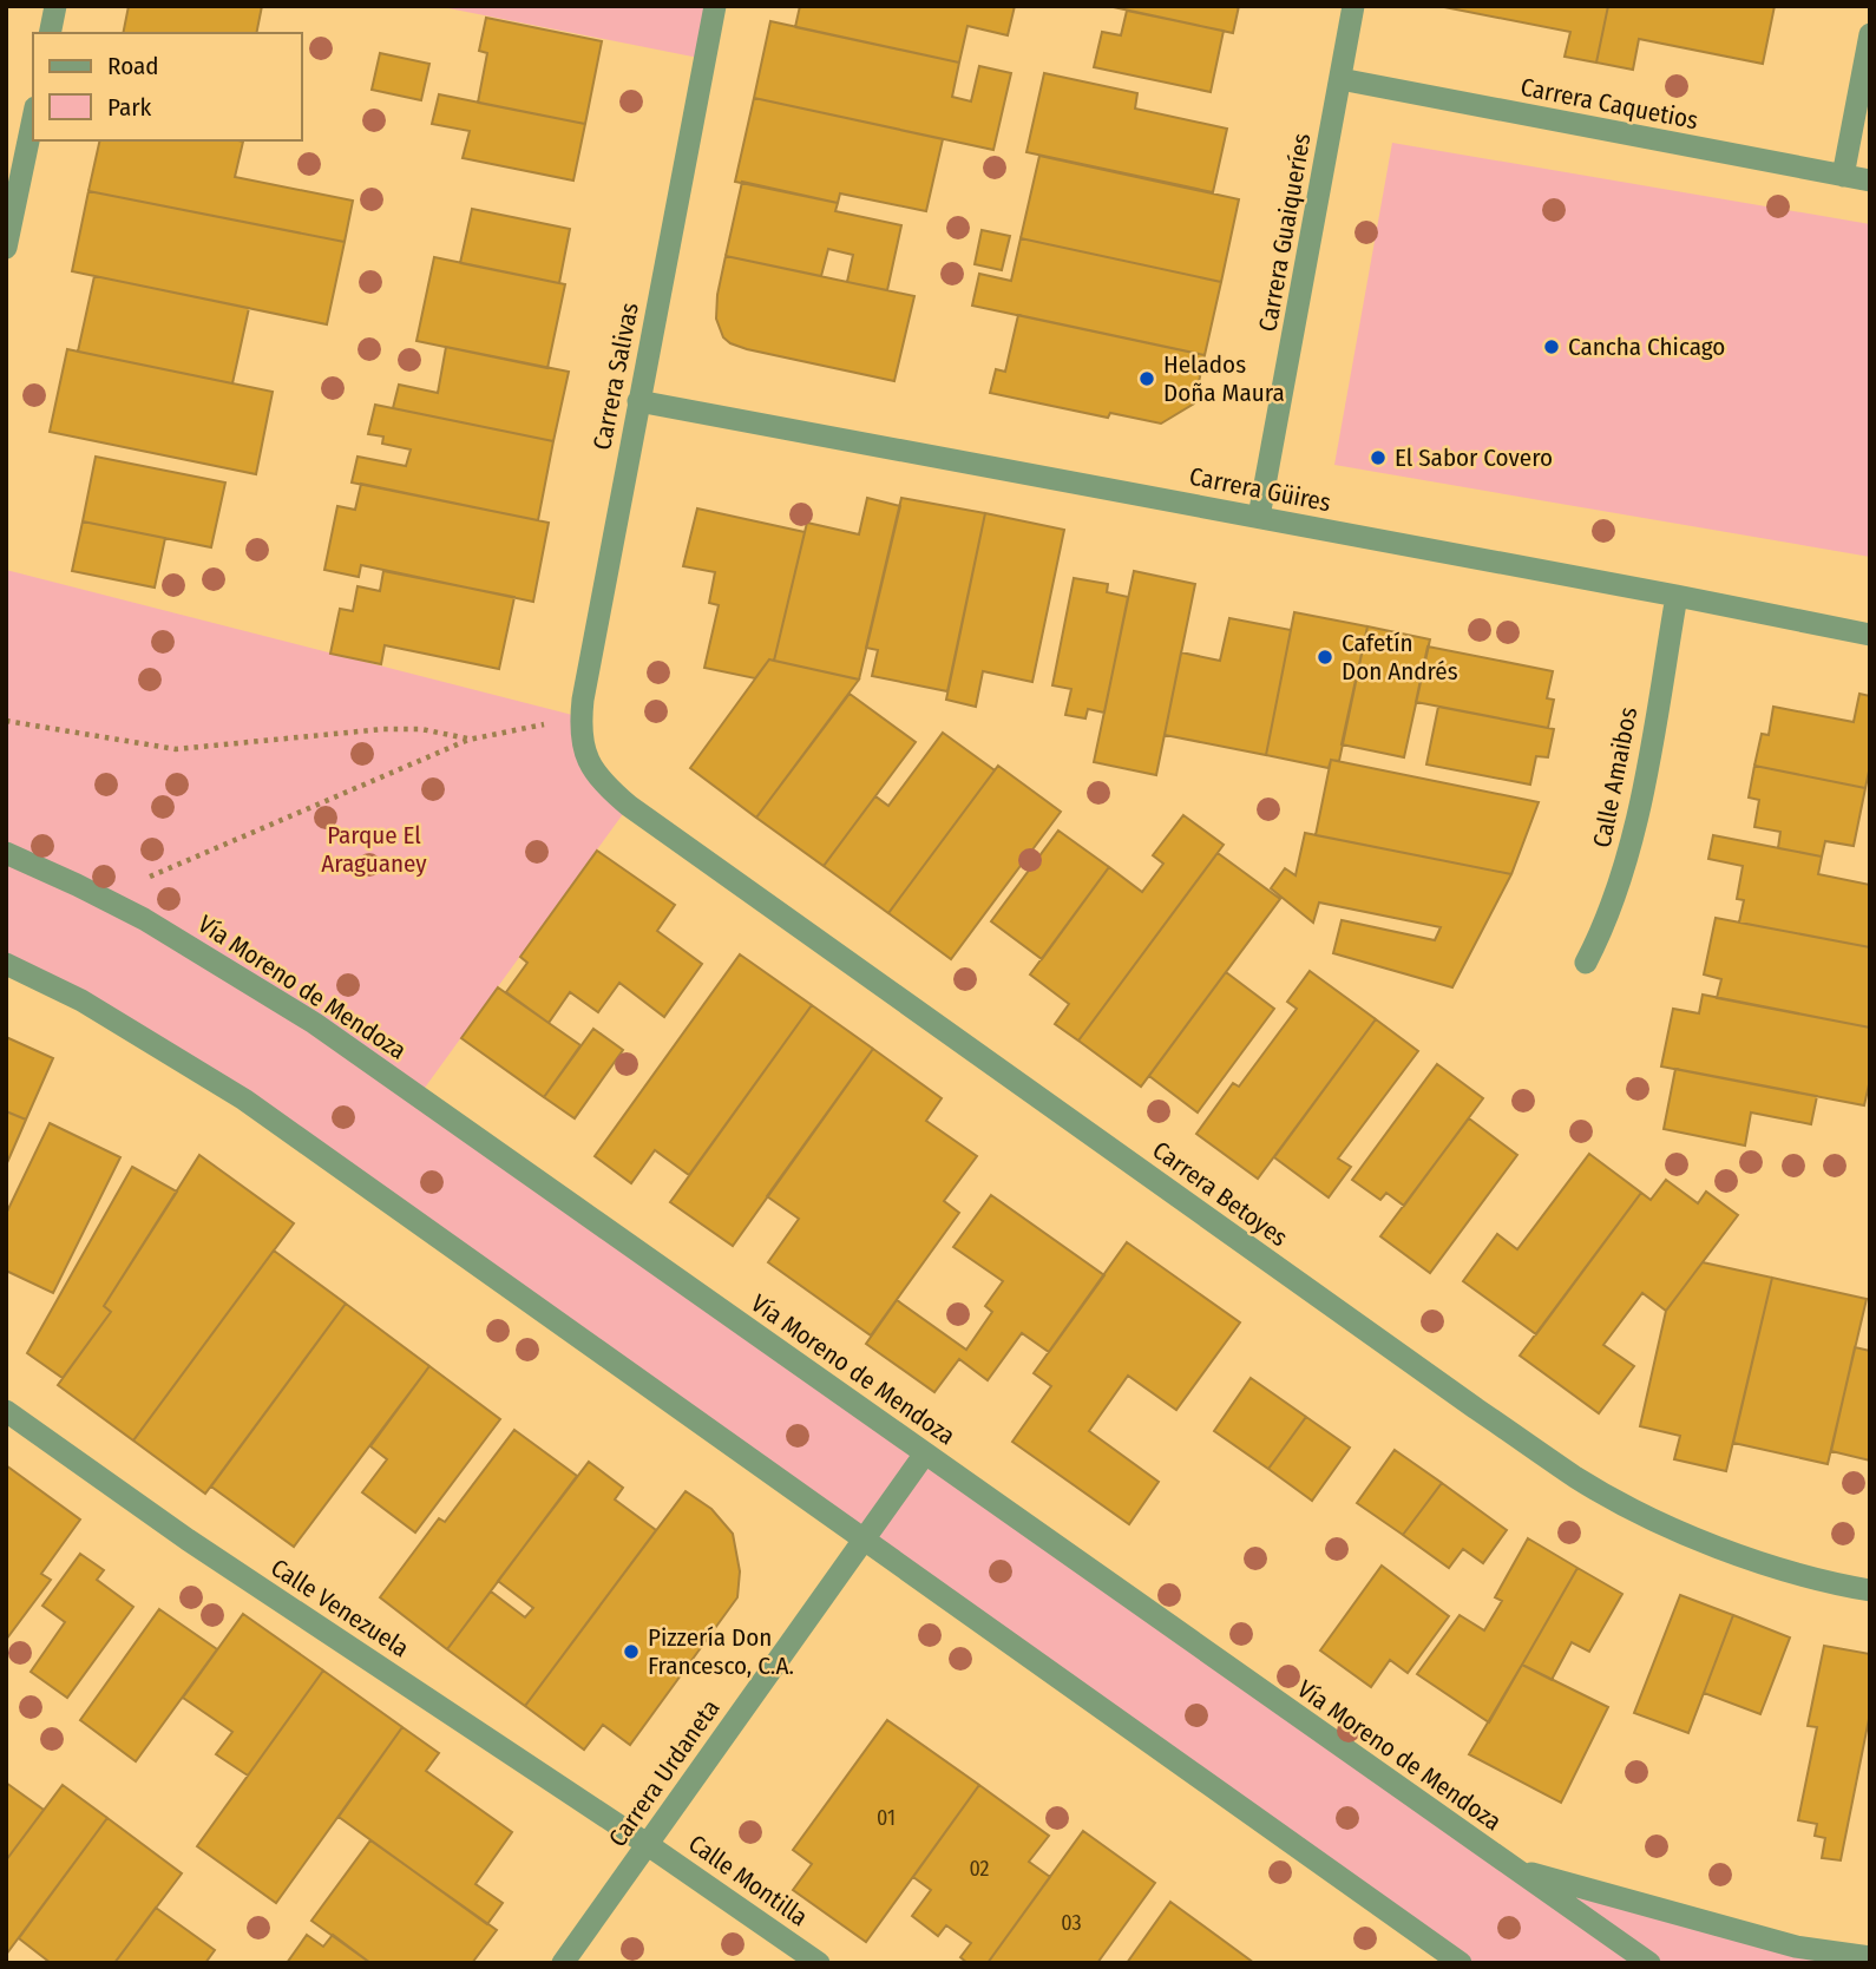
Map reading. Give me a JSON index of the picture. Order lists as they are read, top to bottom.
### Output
{
  "streets": {
    "street": [
      "Carrera Caquetios",
      "Carrera Guaiqueríes",
      "Carrera Salivas",
      "Carrera Güires",
      "Calle Amaibos",
      "Vía Moreno de Mendoza",
      "Carrera Betoyes",
      "Calle Venezuela",
      "Carrera Urdaneta",
      "Calle Montilla"
    ]
  },
  "crossings": [
    ["Carrera Caquetios", "Carrera Guaiqueríes"],
    ["Carrera Guaiqueríes", "Carrera Güires"],
    ["Carrera Salivas", "Carrera Güires"],
    ["Carrera Salivas", "Carrera Betoyes"],
    ["Carrera Güires", "Calle Amaibos"],
    ["Vía Moreno de Mendoza", "Carrera Urdaneta"],
    ["Calle Venezuela", "Carrera Urdaneta"],
    ["Calle Venezuela", "Calle Montilla"],
    ["Carrera Urdaneta", "Calle Montilla"]
  ],
  "parks": ["Parque El Araguaney"],
  "places": [
    "Cancha Chicago",
    "Helados Doña Maura",
    "El Sabor Covero",
    "Cafetín Don Andrés",
    "Pizzería Don Francesco, C.A."
  ],
  "house_numbers": ["01", "02", "03"],
  "legend": ["Road", "Park"]
}
